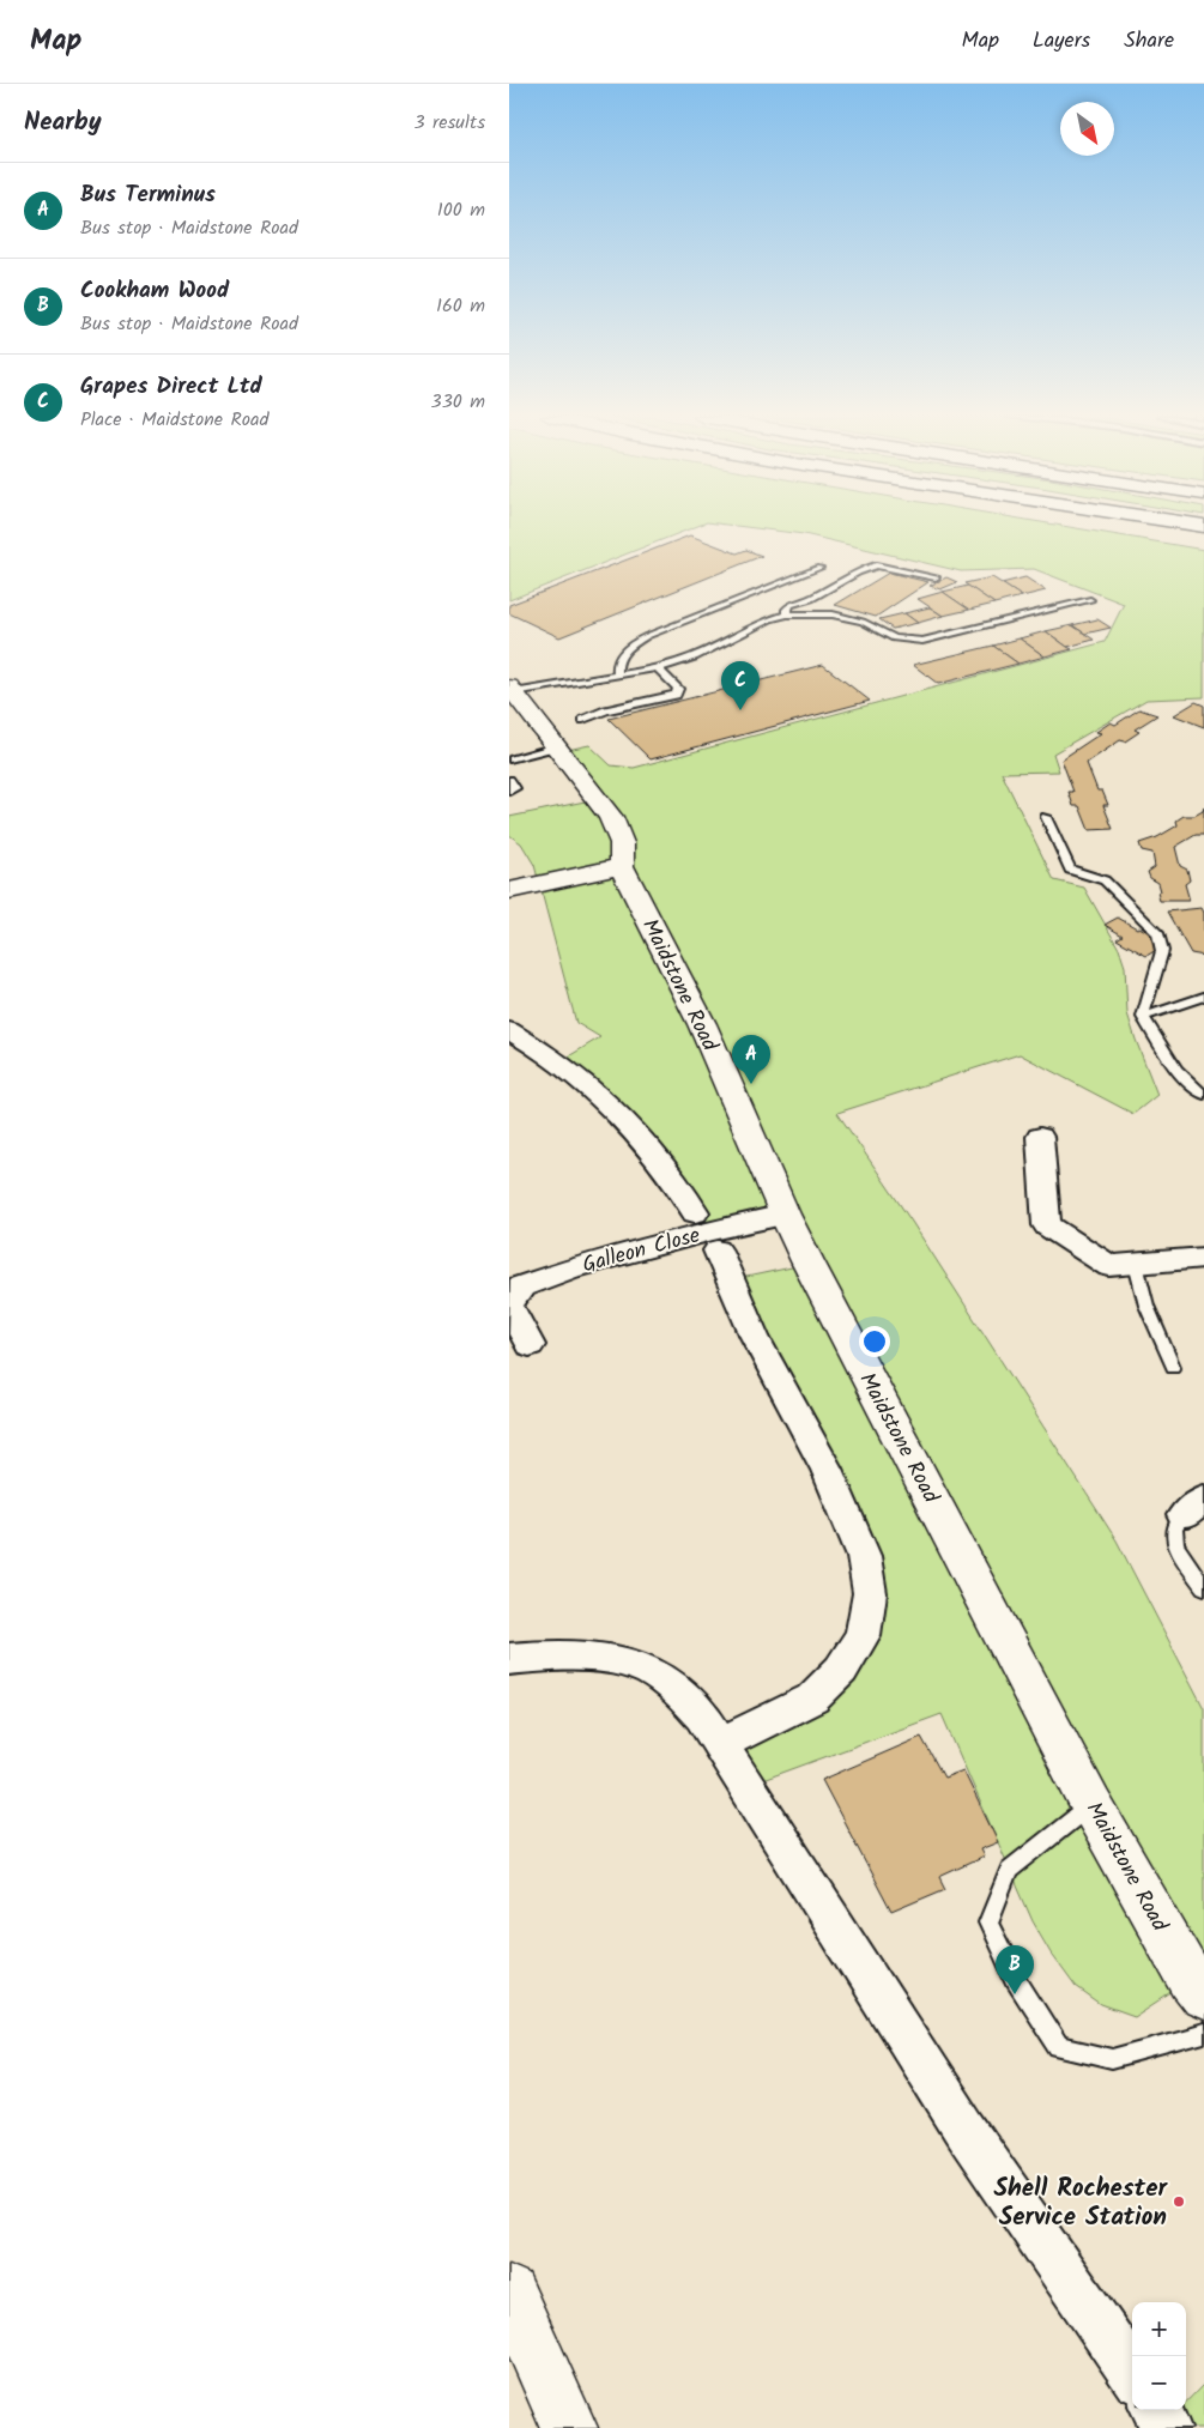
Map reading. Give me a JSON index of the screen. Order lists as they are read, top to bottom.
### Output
{
  "streets": {
    "main road": ["Maidstone Road"],
    "street": ["Galleon Close"]
  },
  "crossings": [
    ["Maidstone Road", "Galleon Close"]
  ],
  "places": ["Shell Rochester Service Station"],
  "north": "bottom right",
  "page": {
    "header": "Map",
    "nav": ["Map", "Layers", "Share"],
    "heading": ["Nearby", "3 results"],
    "list": [
      {
        "mark": "A",
        "name": "Bus Terminus",
        "note": "Bus stop · Maidstone Road",
        "value": "100 m"
      },
      {
        "mark": "B",
        "name": "Cookham Wood",
        "note": "Bus stop · Maidstone Road",
        "value": "160 m"
      },
      {
        "mark": "C",
        "name": "Grapes Direct Ltd",
        "note": "Place · Maidstone Road",
        "value": "330 m"
      }
    ],
    "pins": ["C", "A", "B"],
    "map_buttons": ["+", "−"]
  }
}
